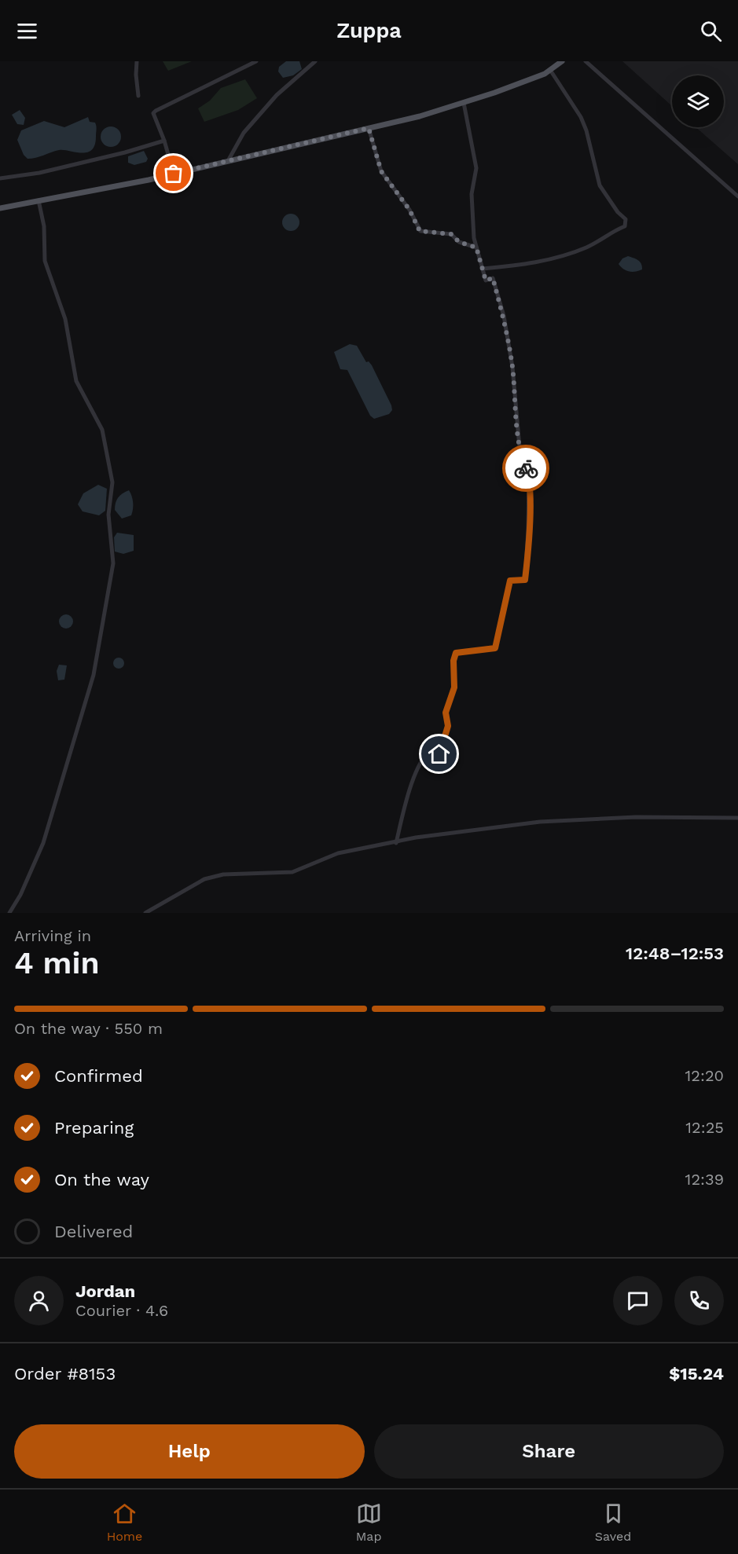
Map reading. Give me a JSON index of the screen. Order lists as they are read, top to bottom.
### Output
{
  "page": {
    "header": "Zuppa",
    "heading": ["4 min", "Arriving in", "12:48–12:53"],
    "panel": [
      "Jordan",
      "Courier · 4.6",
      "Order #8153",
      "$15.24"
    ],
    "bar": "On the way · 550 m",
    "list": [
      ["Confirmed", "12:20"],
      ["Preparing", "12:25"],
      ["On the way", "12:39"],
      "Delivered"
    ],
    "buttons": ["Help", "Share"],
    "tabs": ["Home", "Map", "Saved"]
  }
}
